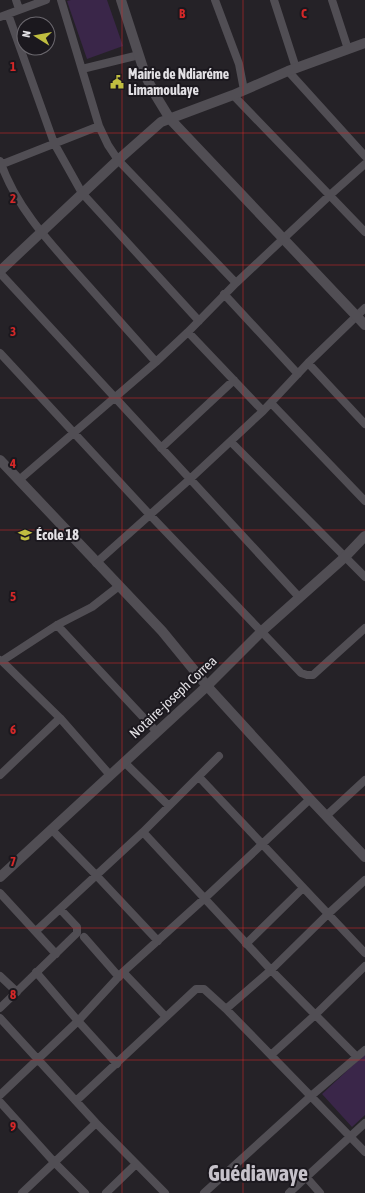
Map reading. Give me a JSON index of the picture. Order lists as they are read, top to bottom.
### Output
{
  "streets": {
    "street": ["Notaire-joseph Correa"]
  },
  "districts": ["Guédiawaye"],
  "places": {
    "public building": ["Mairie de Ndiaréme Limamoulaye"],
    "school or university": ["École 18"]
  },
  "north": "left",
  "grid": {
    "columns": ["B", "C"],
    "rows": [
      "1",
      "2",
      "3",
      "4",
      "5",
      "6",
      "7",
      "8",
      "9"
    ]
  }
}
